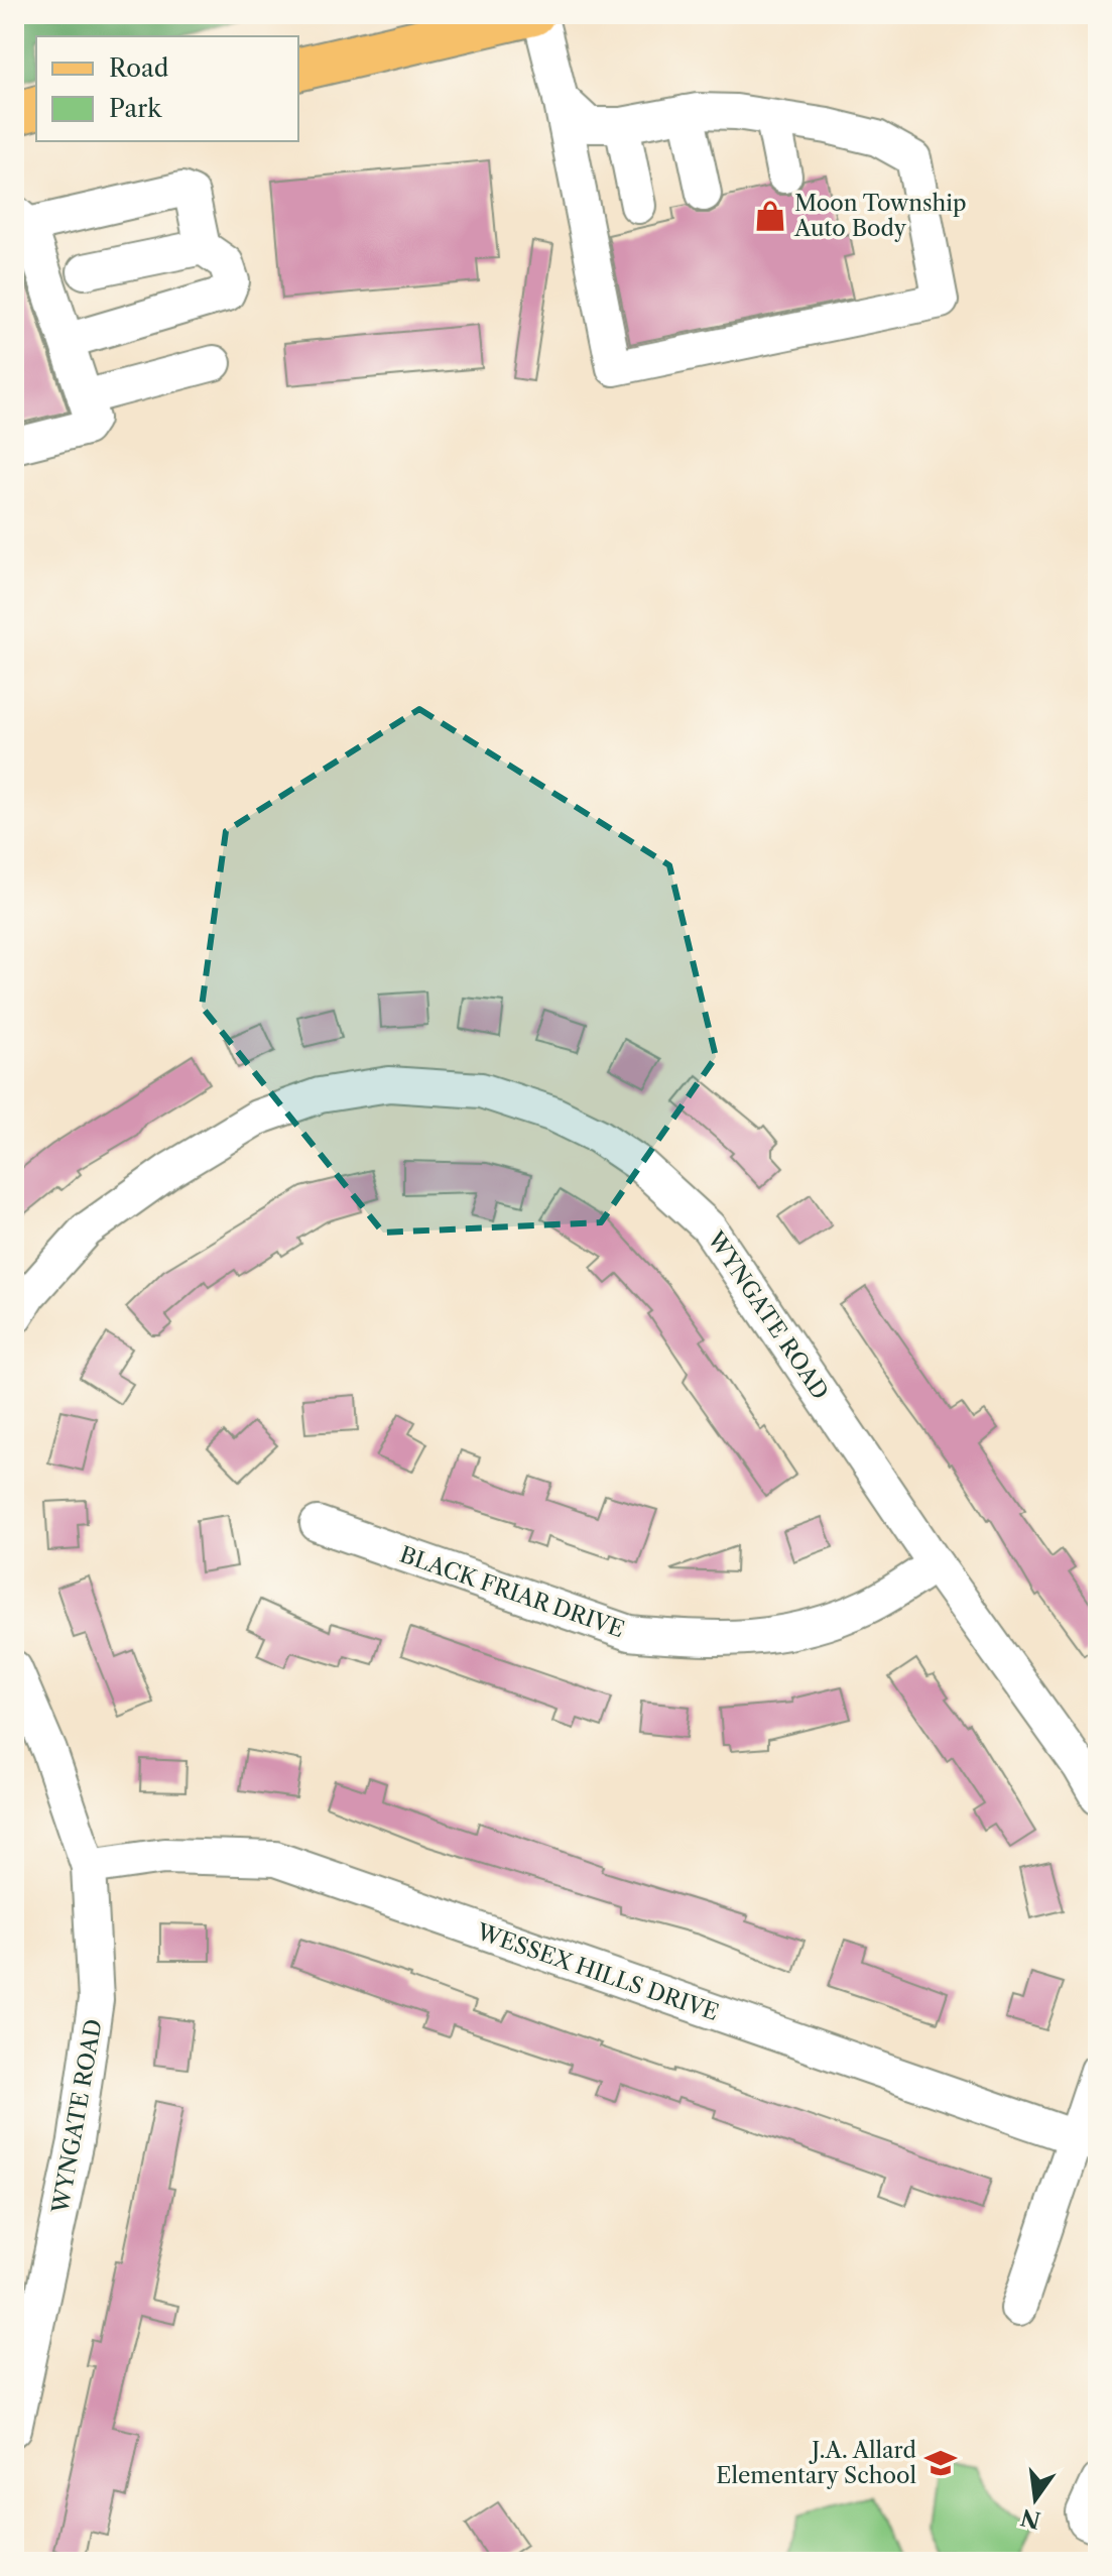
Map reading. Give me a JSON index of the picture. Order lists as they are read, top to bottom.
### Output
{
  "streets": {
    "street": ["WYNGATE ROAD", "BLACK FRIAR DRIVE", "WESSEX HILLS DRIVE"]
  },
  "crossings": [
    ["WYNGATE ROAD", "BLACK FRIAR DRIVE"],
    ["WYNGATE ROAD", "WESSEX HILLS DRIVE"]
  ],
  "places": {
    "shop": ["Moon Township Auto Body"],
    "school or university": ["J.A. Allard Elementary School"]
  },
  "legend": ["Road", "Park"],
  "north": "bottom"
}
